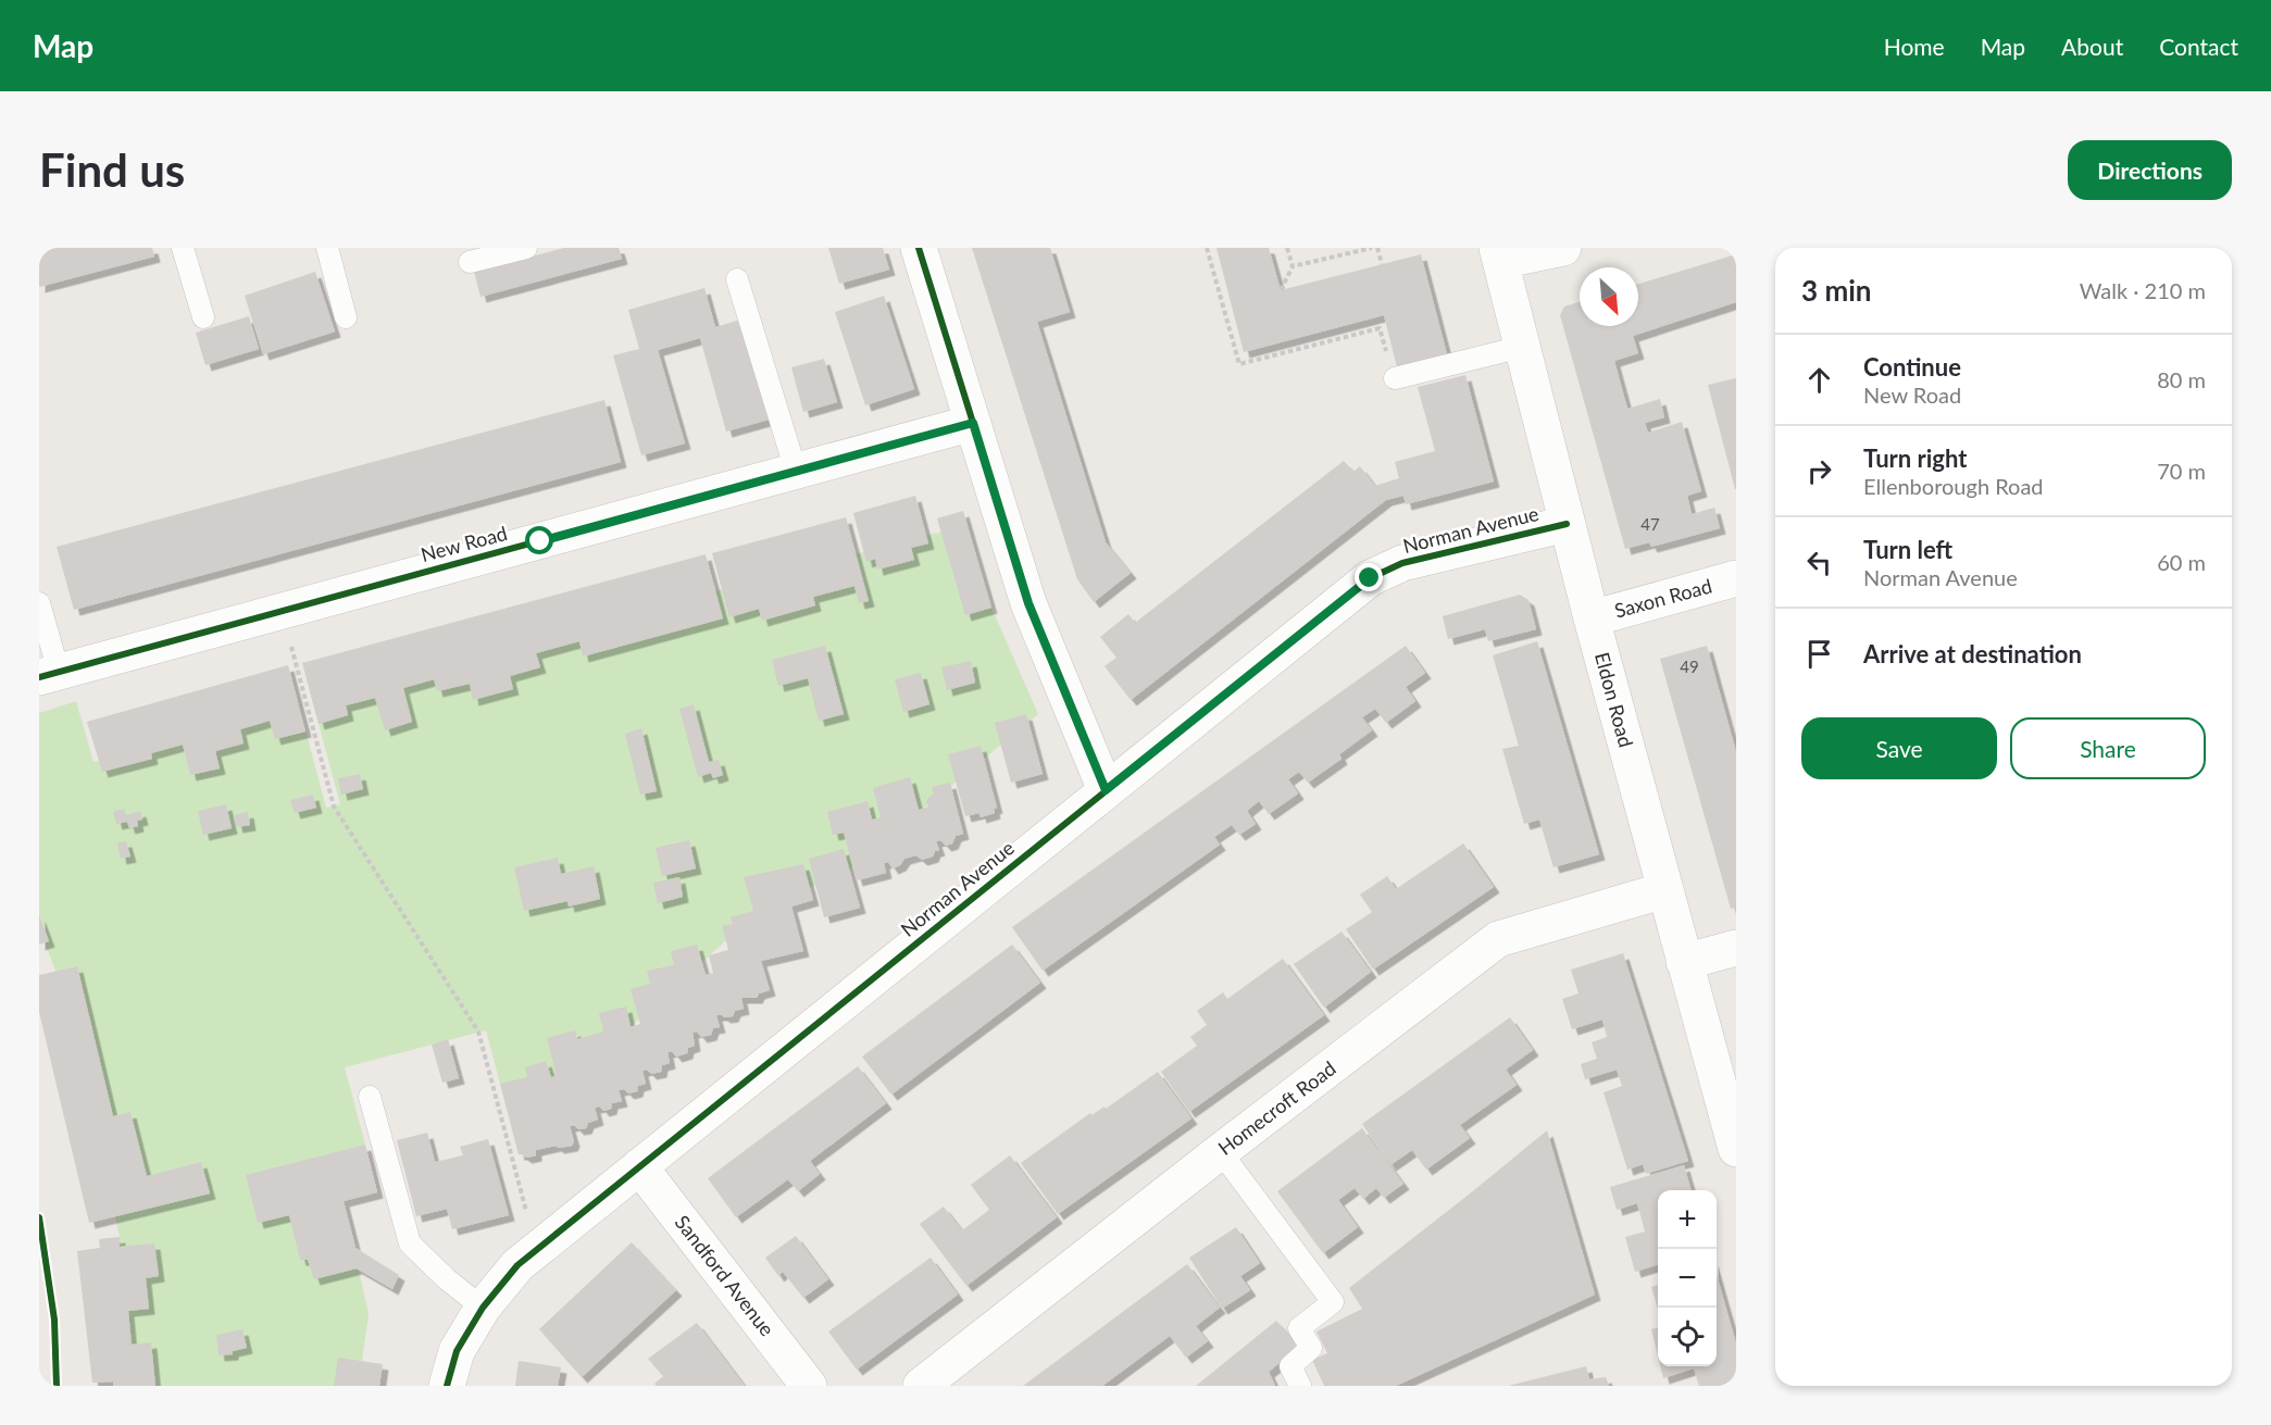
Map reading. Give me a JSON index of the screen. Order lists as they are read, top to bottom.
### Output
{
  "streets": {
    "street": [
      "Norman Avenue",
      "New Road",
      "Saxon Road",
      "Eldon Road",
      "Homecroft Road",
      "Sandford Avenue"
    ]
  },
  "crossings": [
    ["Norman Avenue", "Eldon Road"],
    ["Norman Avenue", "Sandford Avenue"],
    ["Saxon Road", "Eldon Road"],
    ["Eldon Road", "Homecroft Road"]
  ],
  "house_numbers": ["47", "49"],
  "north": "bottom right",
  "page": {
    "header": "Map",
    "nav": [
      "Home",
      "Map",
      "About",
      "Contact"
    ],
    "buttons": [
      "Directions",
      ["Save", "Share"]
    ],
    "title": "Find us",
    "heading": ["3 min", "Walk · 210 m"],
    "list": [
      ["Continue", "New Road", "80 m"],
      ["Turn right", "Ellenborough Road", "70 m"],
      ["Turn left", "Norman Avenue", "60 m"],
      "Arrive at destination"
    ],
    "map_buttons": ["+", "−"]
  }
}
